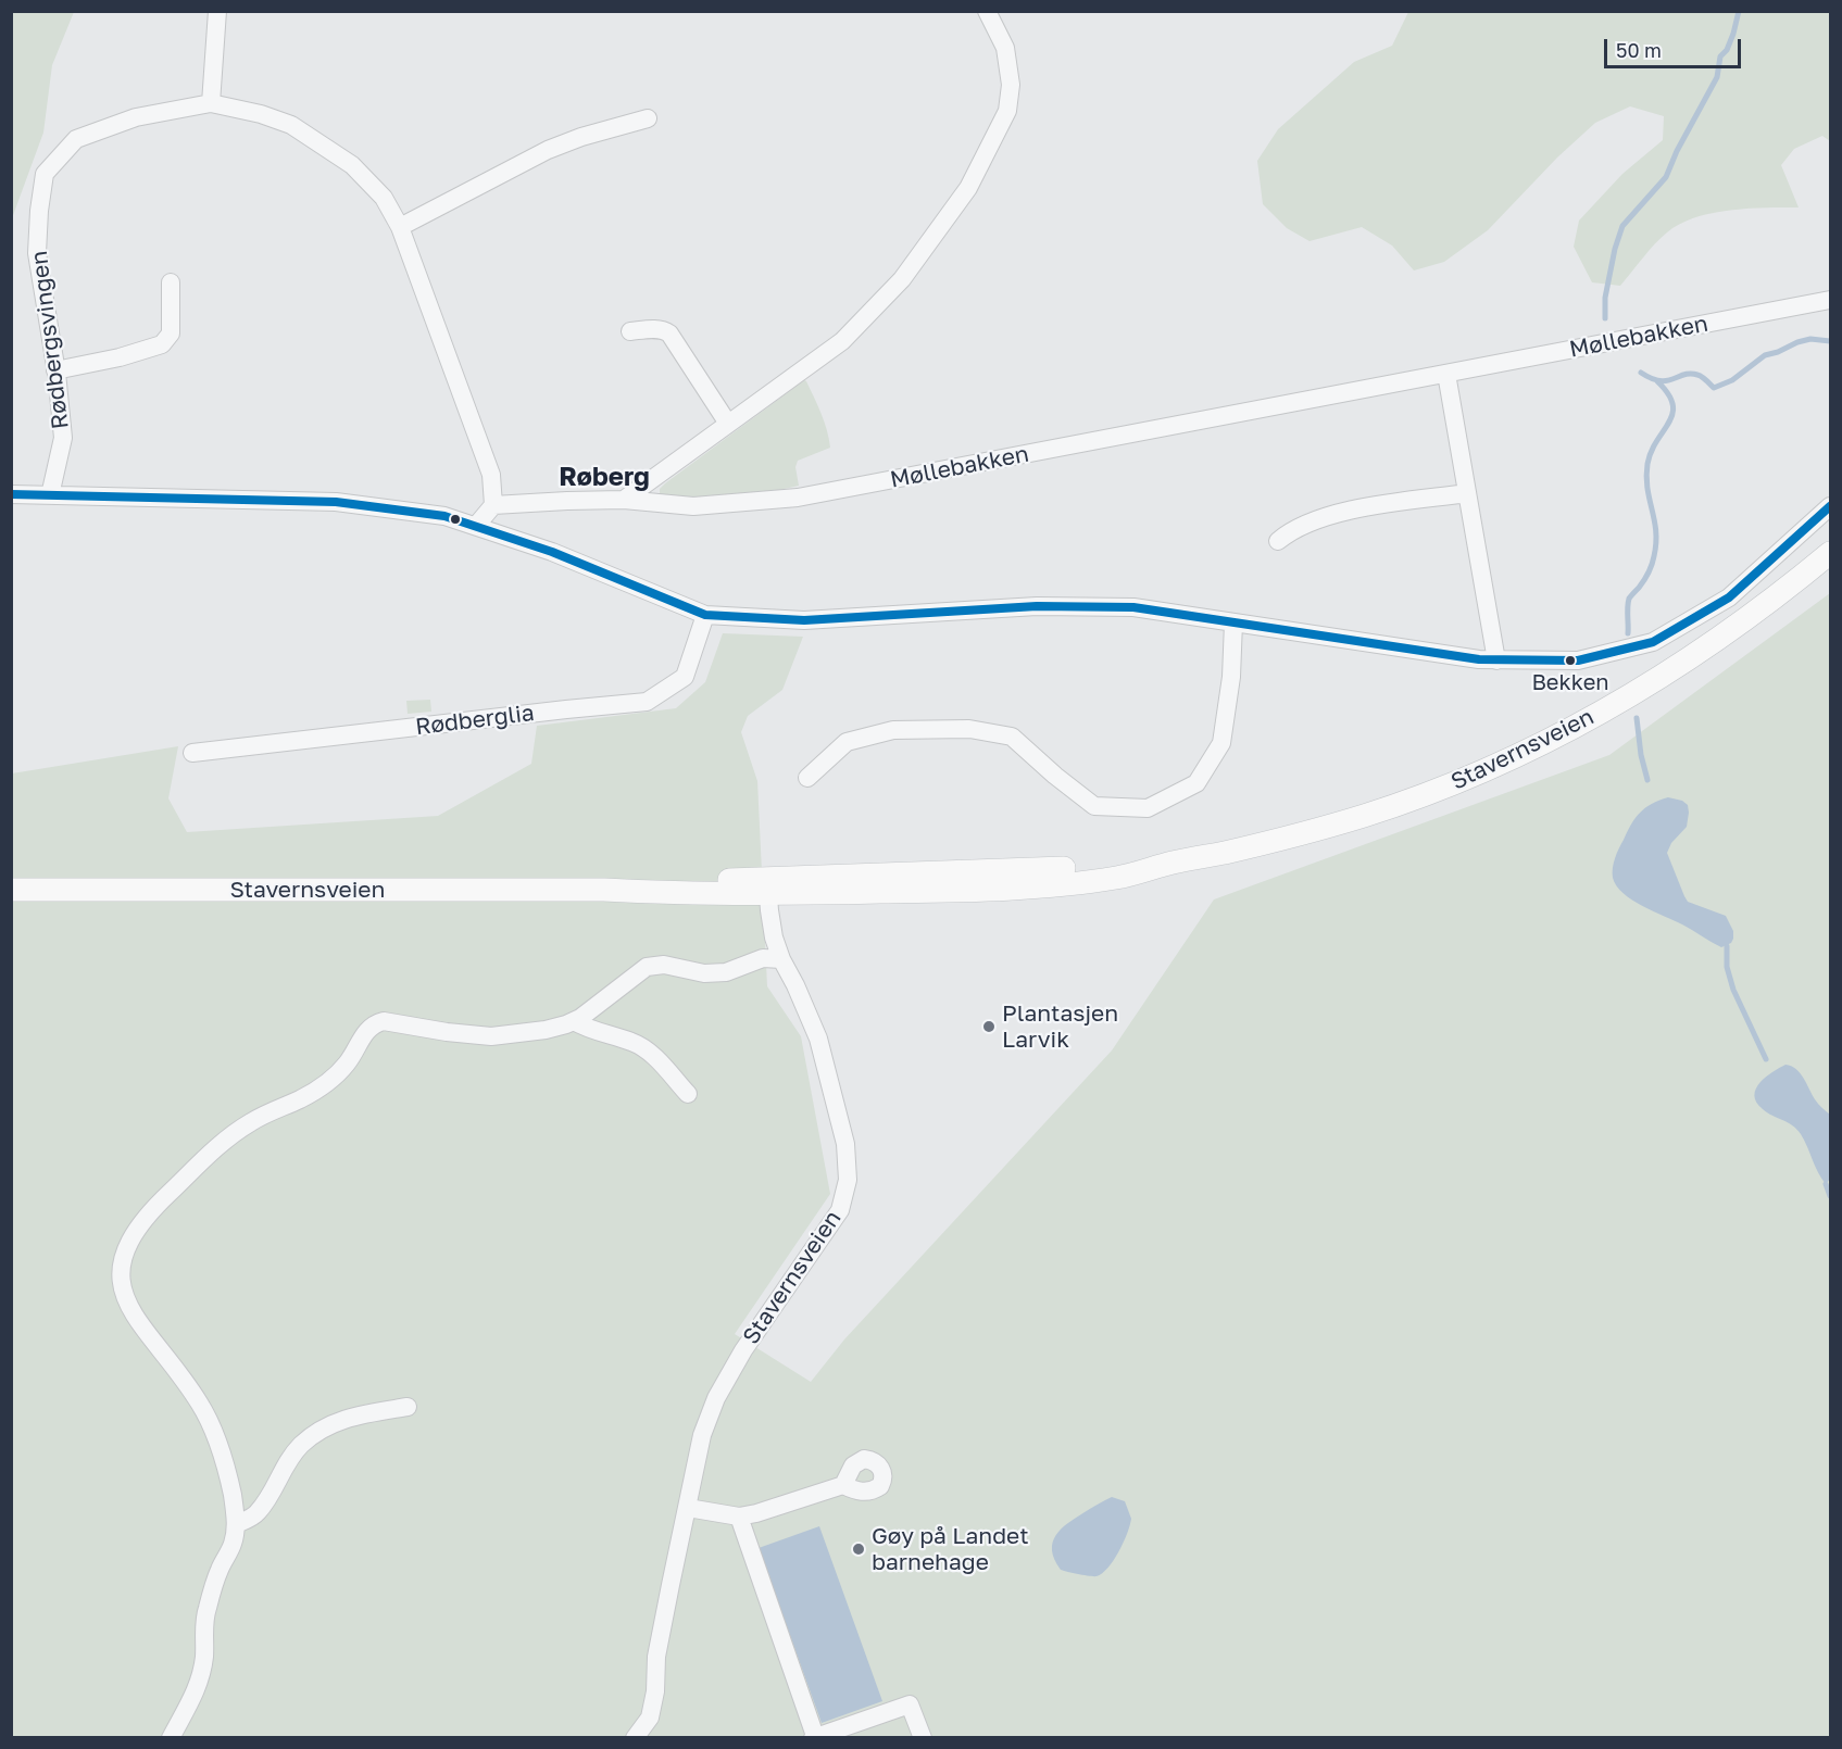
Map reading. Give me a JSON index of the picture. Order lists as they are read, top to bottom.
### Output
{
  "streets": {
    "main road": ["Stavernsveien"],
    "street": ["Møllebakken", "Rødbergsvingen", "Rødberglia"]
  },
  "crossings": [
    ["Møllebakken", "Rødbergsvingen"]
  ],
  "districts": ["Røberg"],
  "places": ["Bekken", "Plantasjen Larvik", "Gøy på Landet barnehage"],
  "scale_bar": "50 m"
}
